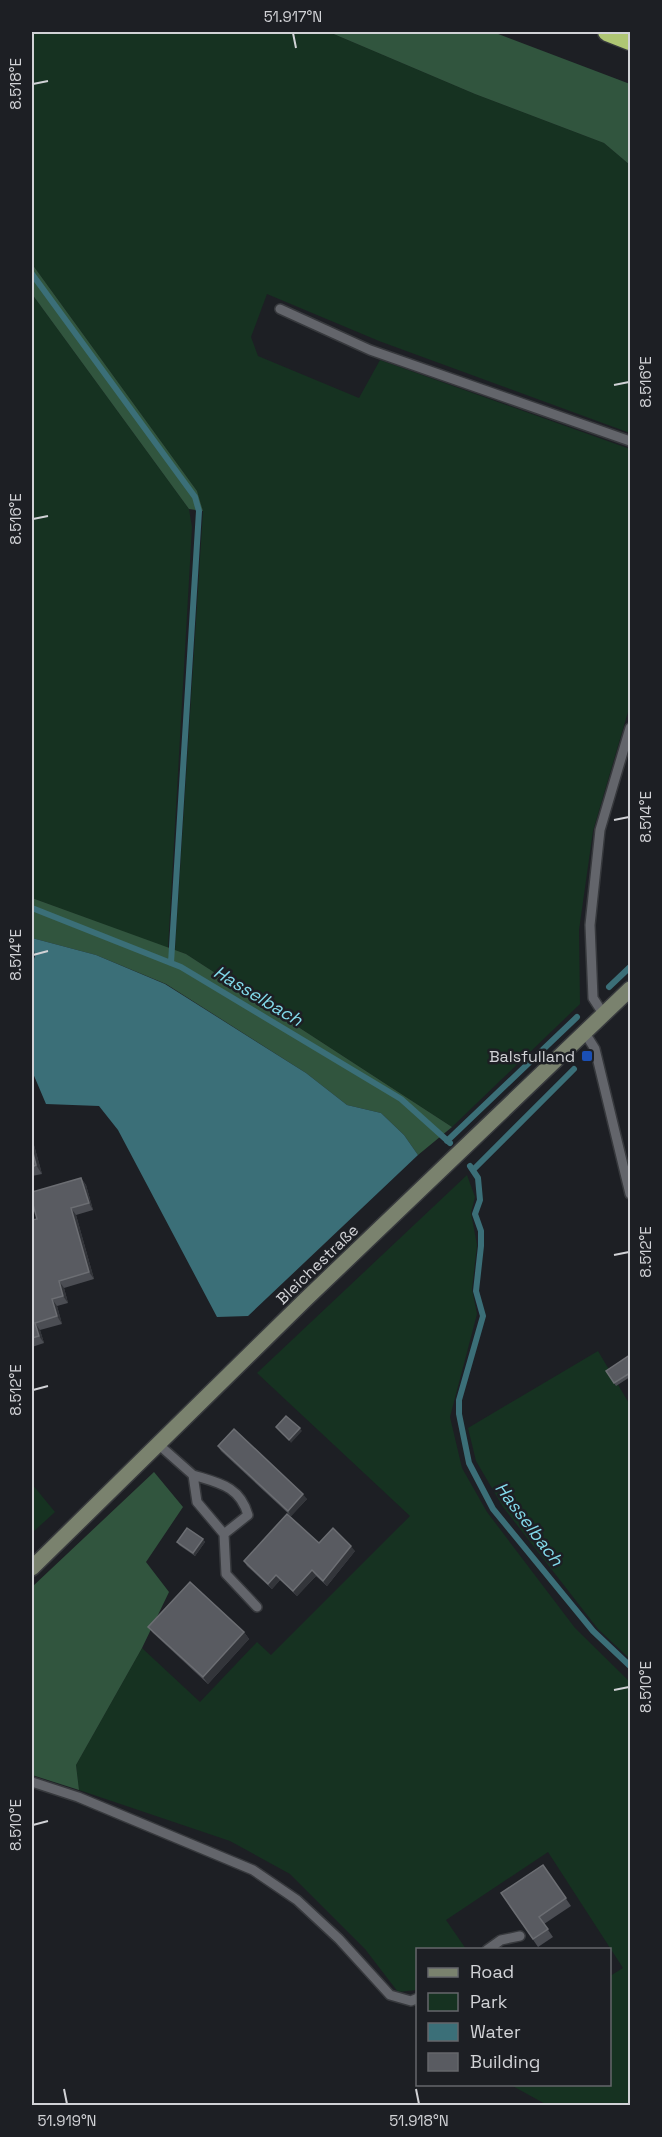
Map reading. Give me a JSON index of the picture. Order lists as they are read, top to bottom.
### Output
{
  "streets": {
    "street": ["Bleichestraße"]
  },
  "water": ["Hasselbach"],
  "places": {
    "transit": ["Balsfulland"]
  },
  "legend": [
    "Road",
    "Park",
    "Water",
    "Building"
  ],
  "coordinates": [
    "51.917°N",
    "8.518°E",
    "8.516°E",
    "8.514°E",
    "8.512°E",
    "8.510°E",
    "51.919°N",
    "51.918°N"
  ]
}
